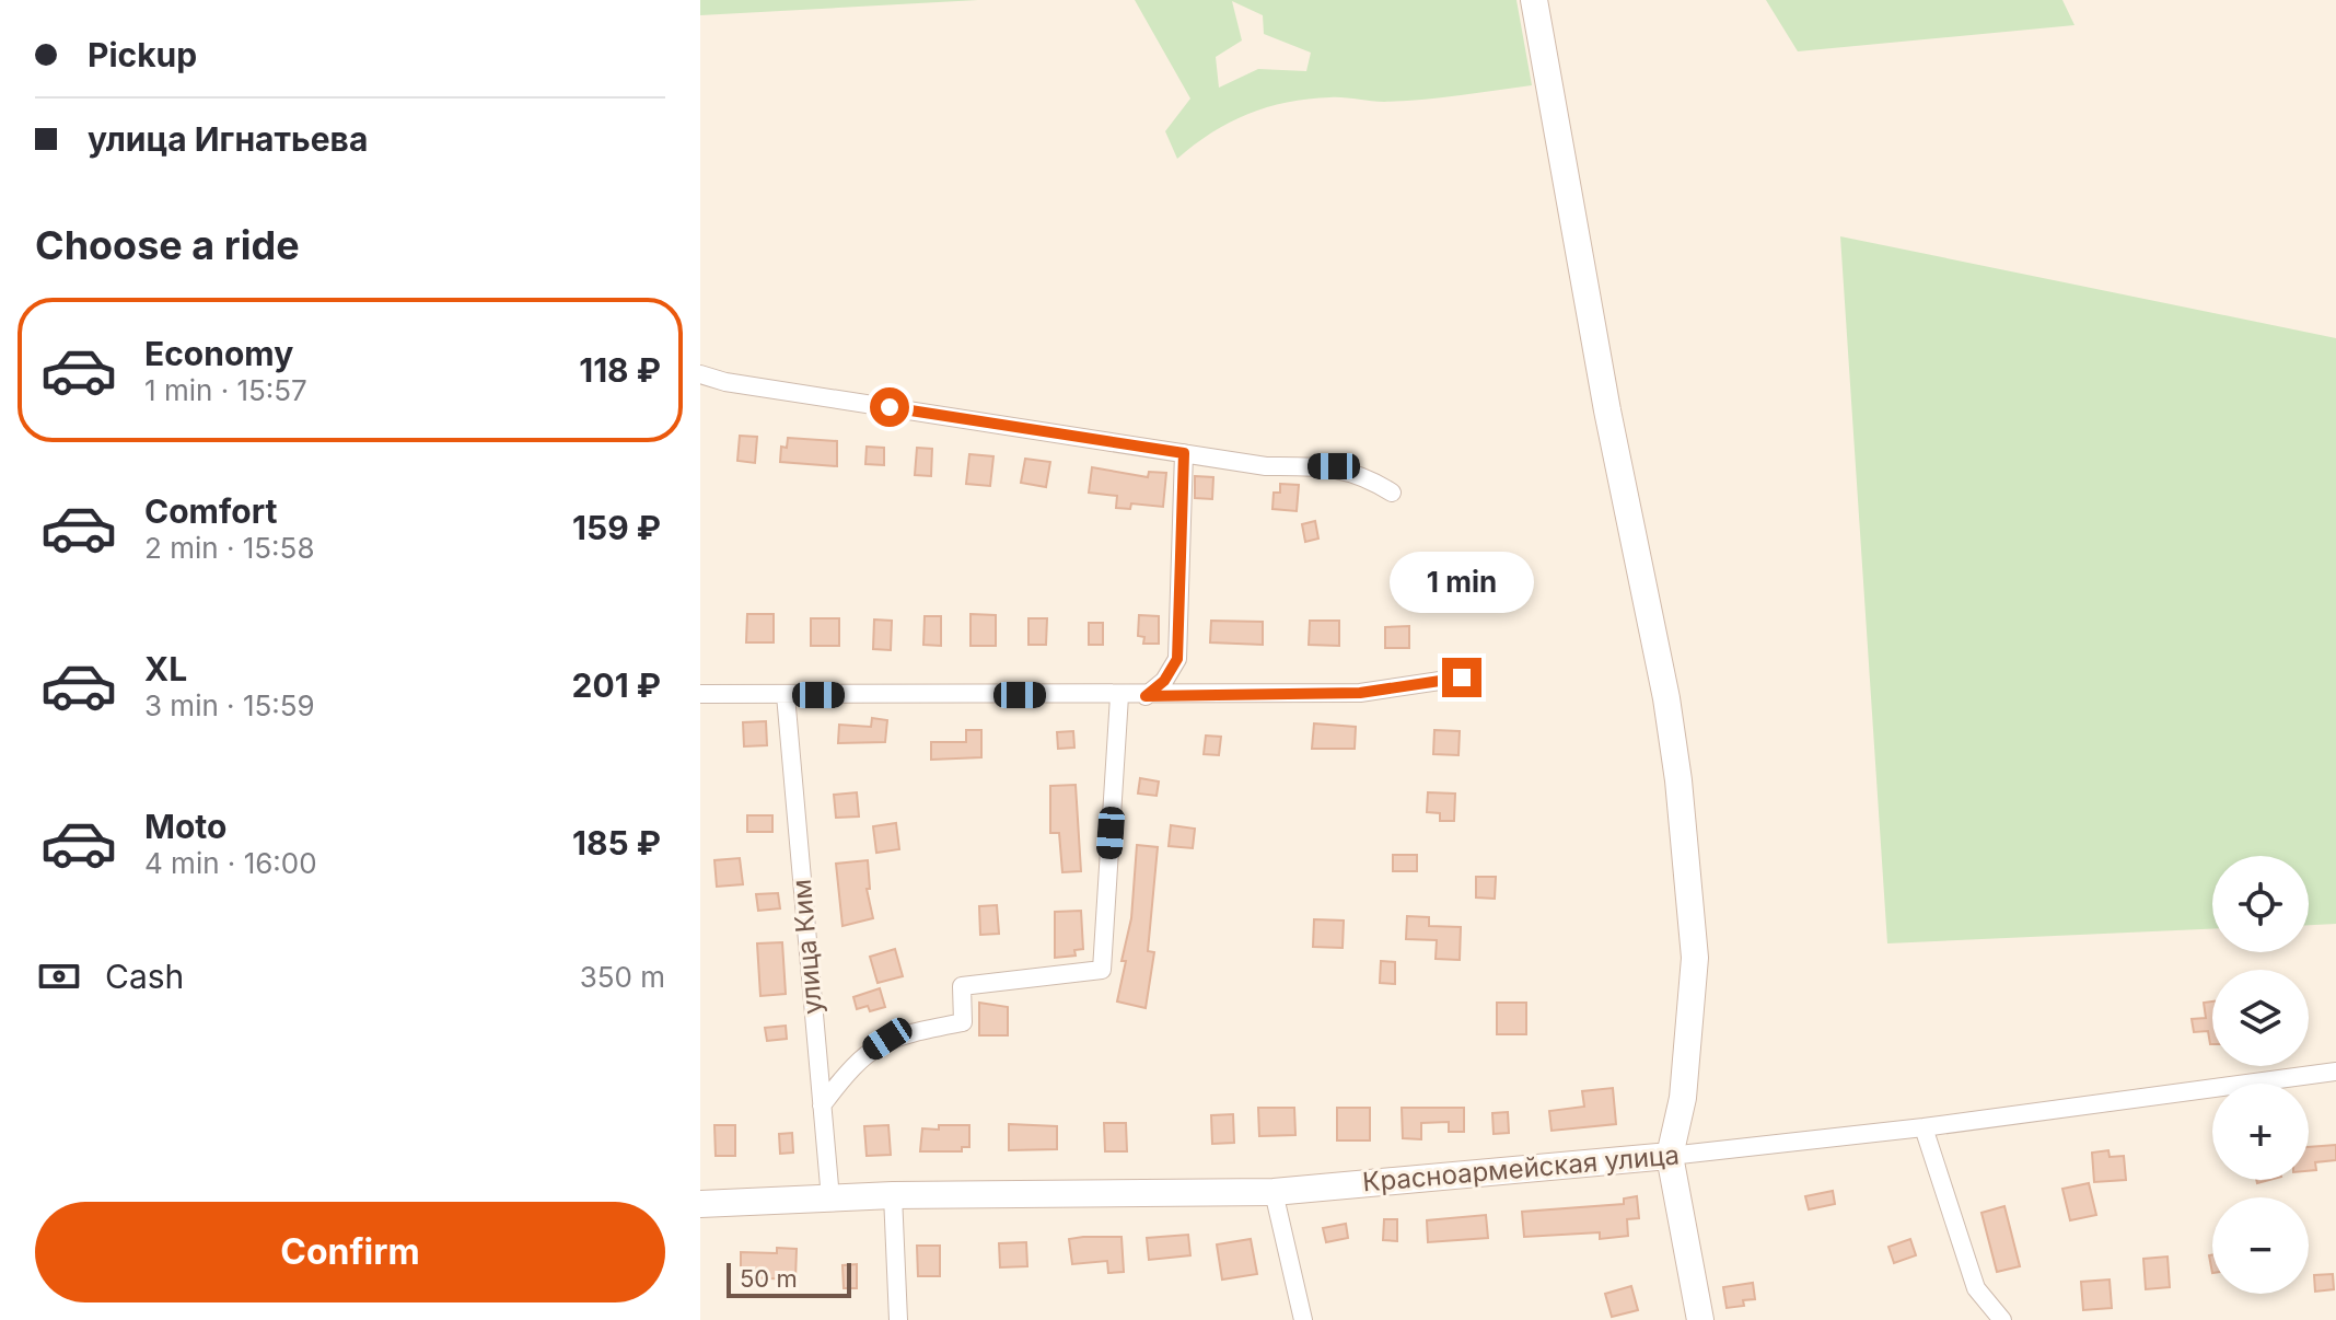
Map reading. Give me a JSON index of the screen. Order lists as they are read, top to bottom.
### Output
{
  "streets": {
    "street": ["улица Ким", "Красноармейская улица"]
  },
  "crossings": [
    ["улица Ким", "Красноармейская улица"]
  ],
  "scale_bar": "50 m",
  "page": {
    "banner": ["Pickup", "улица Игнатьева"],
    "heading": "Choose a ride",
    "list": [
      {
        "name": "Economy",
        "note": "1 min · 15:57",
        "value": "118 ₽"
      },
      {
        "name": "Comfort",
        "note": "2 min · 15:58",
        "value": "159 ₽"
      },
      {
        "name": "XL",
        "note": "3 min · 15:59",
        "value": "201 ₽"
      },
      {
        "name": "Moto",
        "note": "4 min · 16:00",
        "value": "185 ₽"
      }
    ],
    "bubble": "1 min",
    "map_buttons": ["+", "−"],
    "pay": ["Cash", "350 m"],
    "buttons": "Confirm",
    "scale": "50 m"
  }
}
